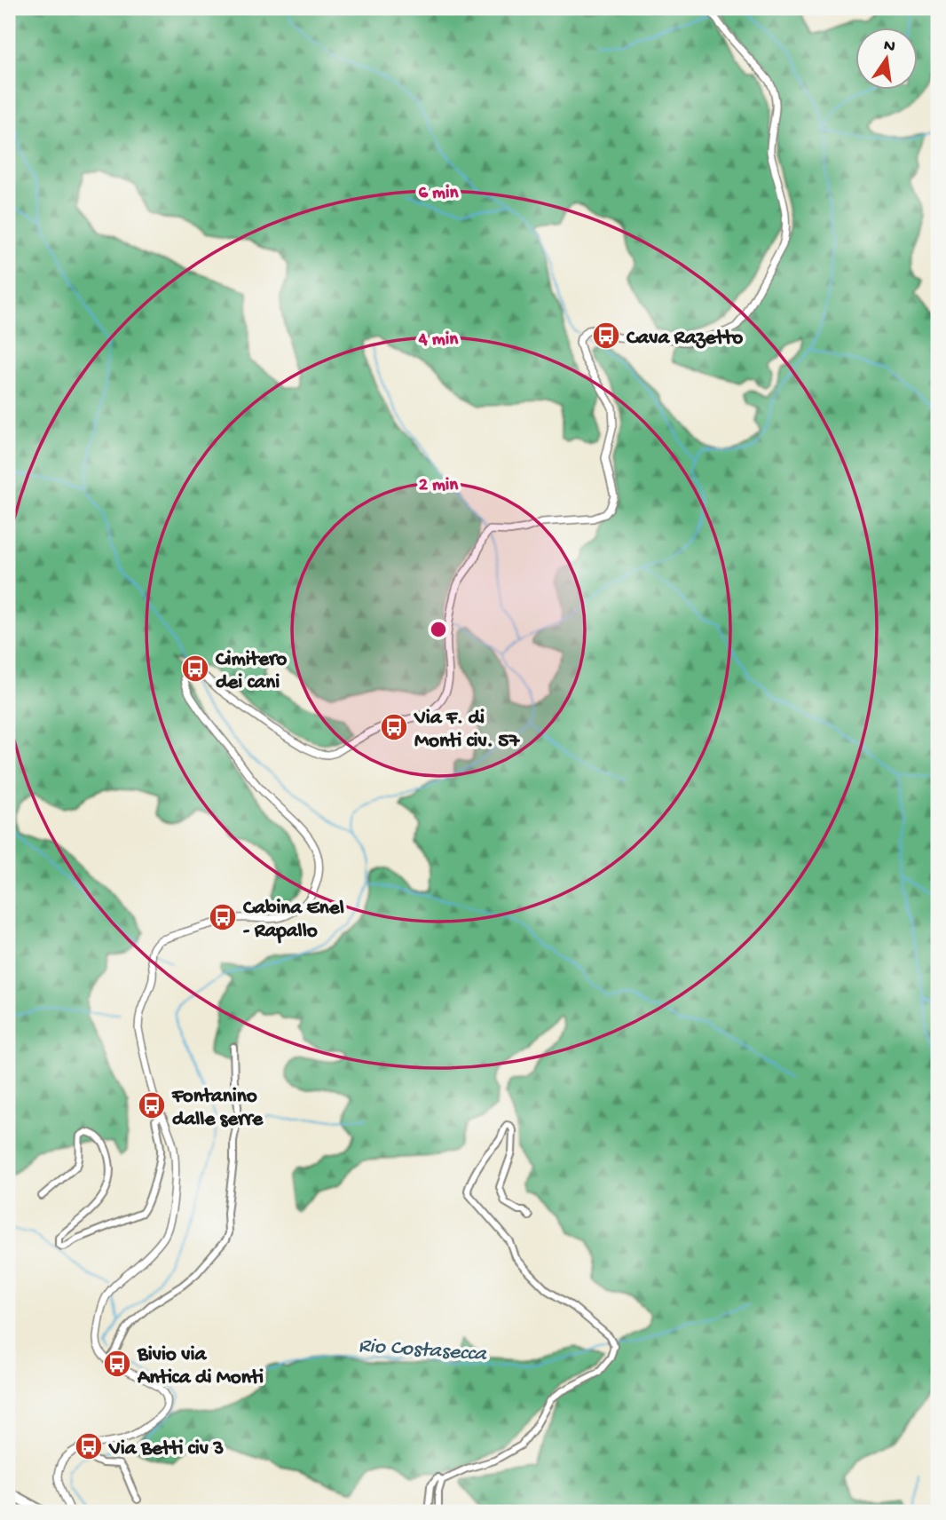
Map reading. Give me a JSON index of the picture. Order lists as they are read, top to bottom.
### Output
{
  "water": ["Rio Costasecca"],
  "places": {
    "bus stop": [
      "Cava Razetto",
      "Cimitero dei cani",
      "Via F. di Monti civ. 57",
      "Cabina Enel - Rapallo",
      "Fontanino dalle serre",
      "Bivio via Antica di Monti",
      "Via Betti civ 3"
    ]
  },
  "north": "top",
  "rings": ["6 min", "4 min", "2 min"]
}
